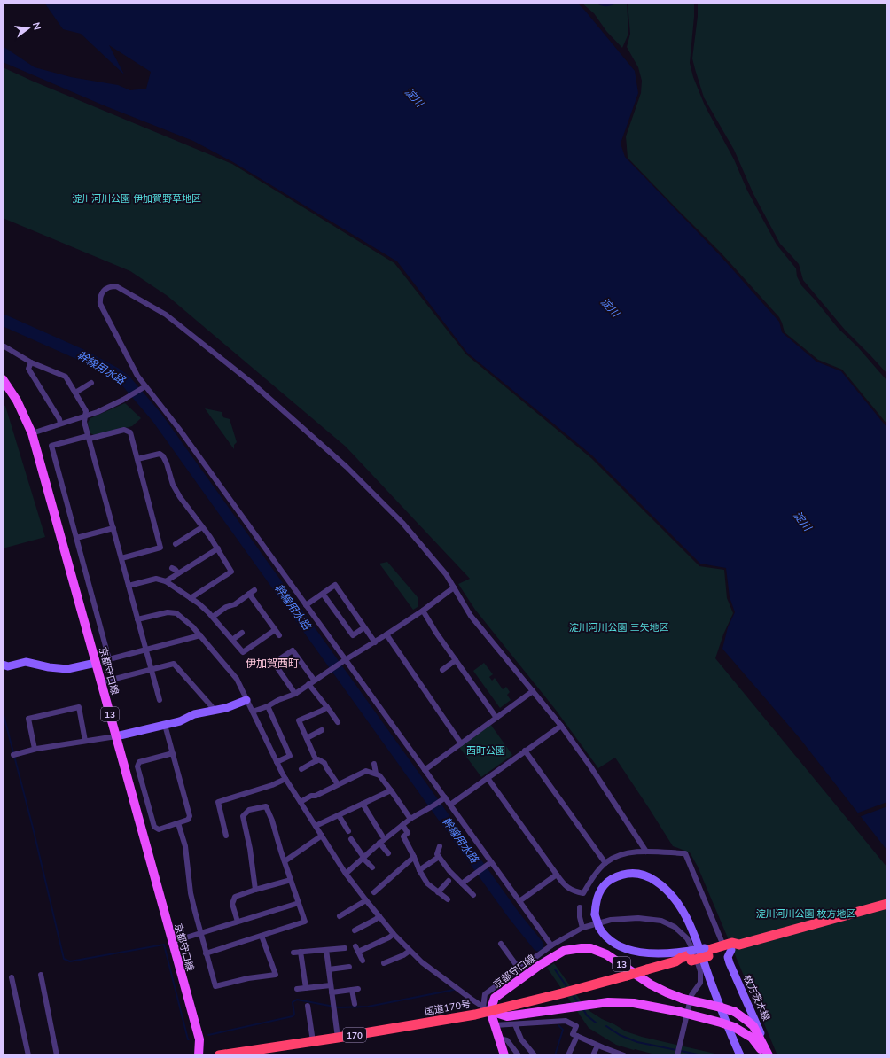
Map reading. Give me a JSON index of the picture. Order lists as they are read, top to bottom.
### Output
{
  "streets": {
    "highway": ["国道170号", "170"],
    "main road": ["京都守口線", "13", "枚方茨木線"]
  },
  "crossings": [
    ["京都守口線", "枚方茨木線"],
    ["京都守口線", "国道170号"],
    ["枚方茨木線", "国道170号"]
  ],
  "districts": ["伊加賀西町"],
  "water": ["淀川", "幹線用水路"],
  "parks": [
    "淀川河川公園 伊加賀野草地区",
    "淀川河川公園 三矢地区",
    "西町公園",
    "淀川河川公園 枚方地区"
  ],
  "north": "right"
}
